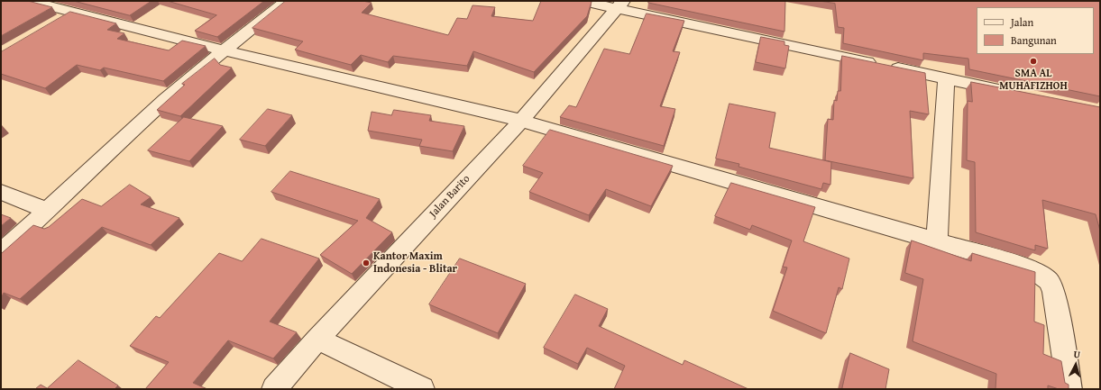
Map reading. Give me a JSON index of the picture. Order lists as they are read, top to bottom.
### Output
{
  "streets": {
    "street": ["Jalan Barito"]
  },
  "places": ["SMA AL MUHAFIZHOH", "Kantor Maxim Indonesia - Blitar"],
  "legend": ["Jalan", "Bangunan"],
  "north": "top"
}
